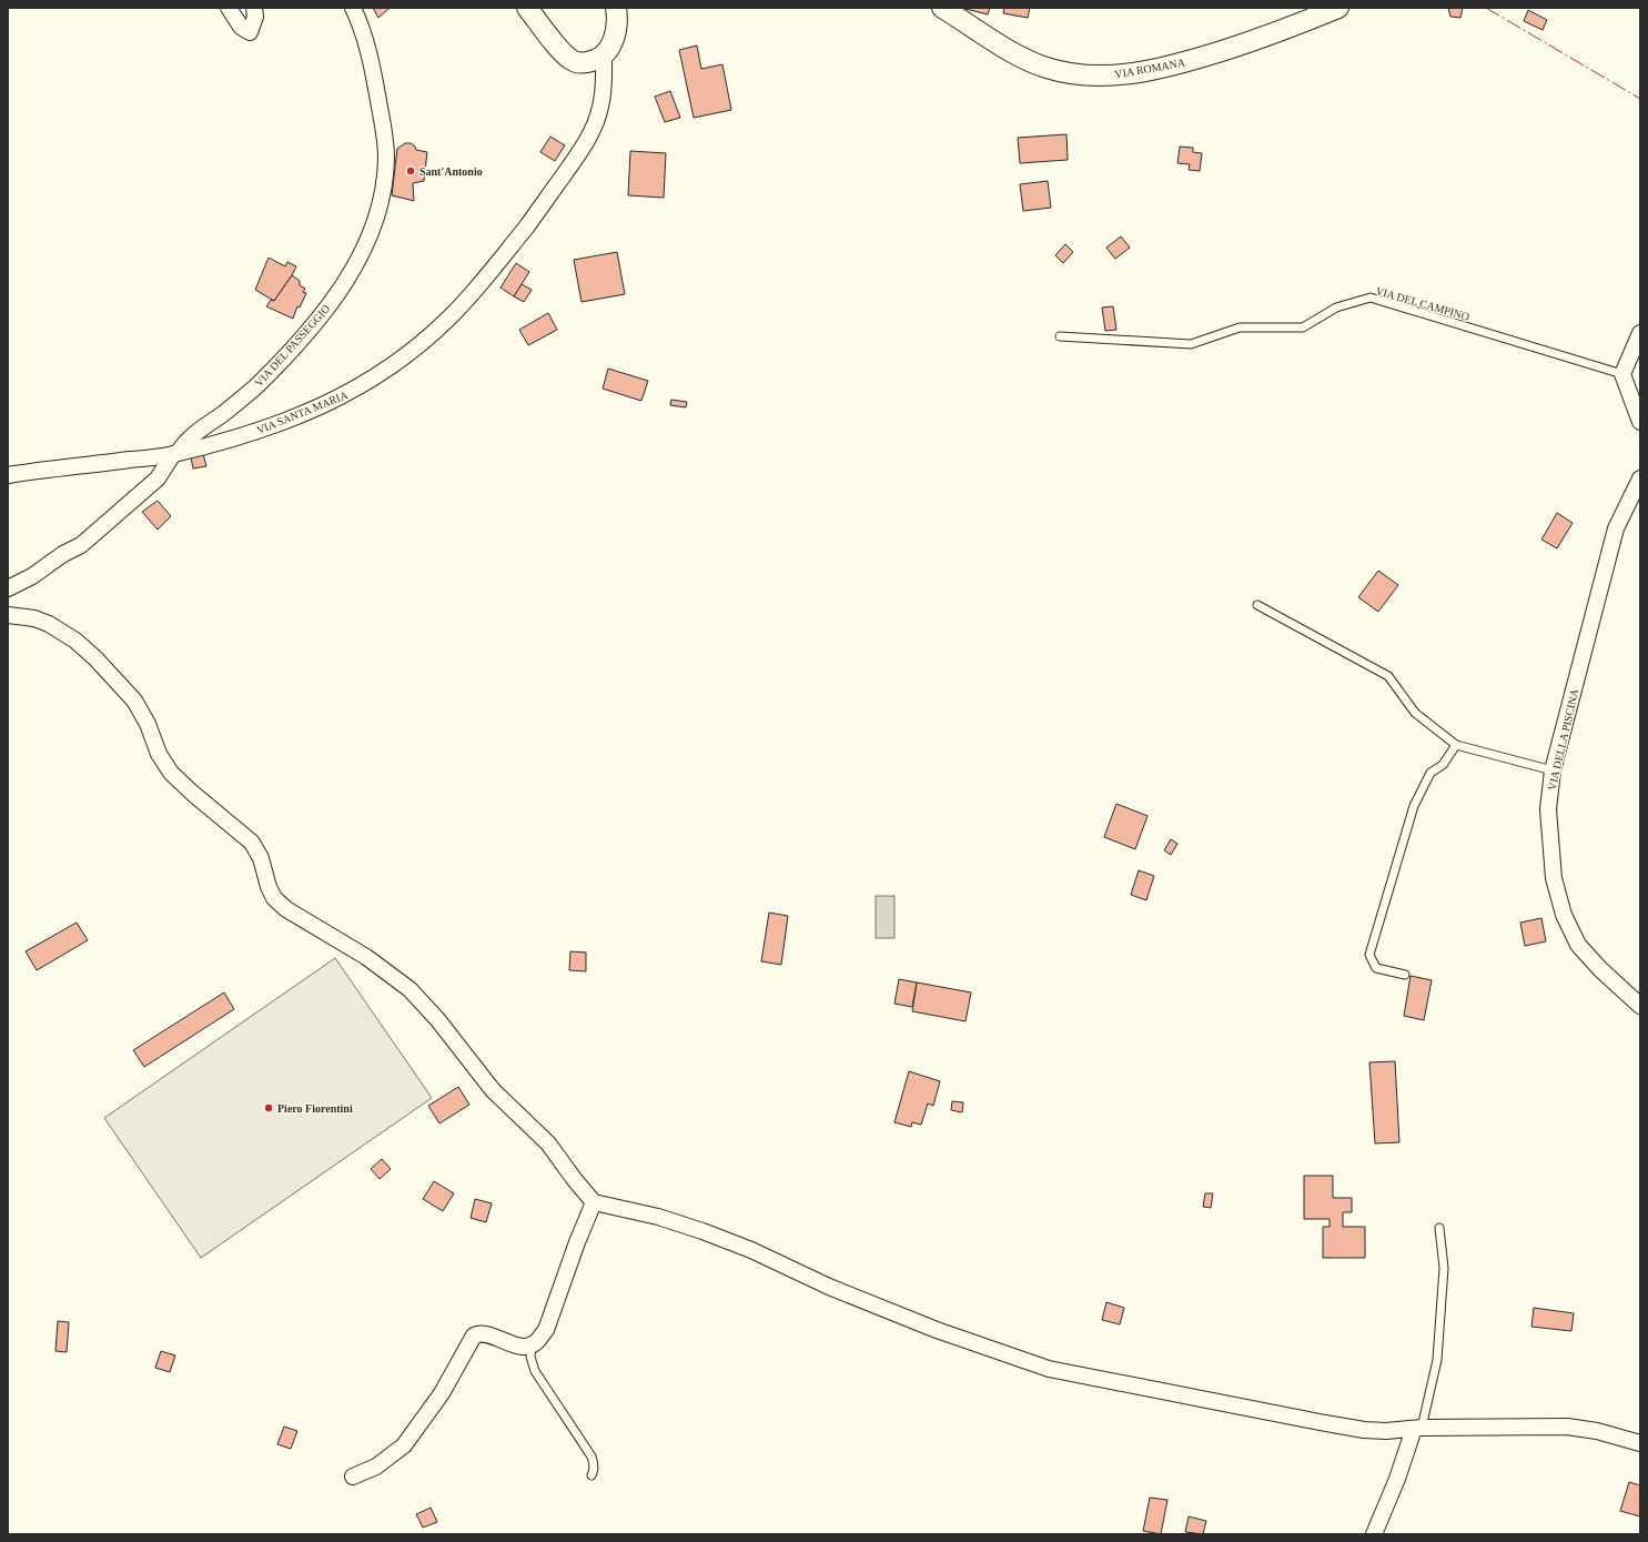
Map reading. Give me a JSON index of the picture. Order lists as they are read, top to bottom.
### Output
{
  "streets": {
    "street": [
      "VIA ROMANA",
      "VIA DEL PASSEGGIO",
      "VIA SANTA MARIA",
      "VIA DELLA PISCINA"
    ],
    "lane": ["VIA DEL CAMPINO"]
  },
  "crossings": [
    ["VIA DEL PASSEGGIO", "VIA SANTA MARIA"]
  ],
  "places": ["Sant'Antonio", "Piero Fiorentini"]
}
